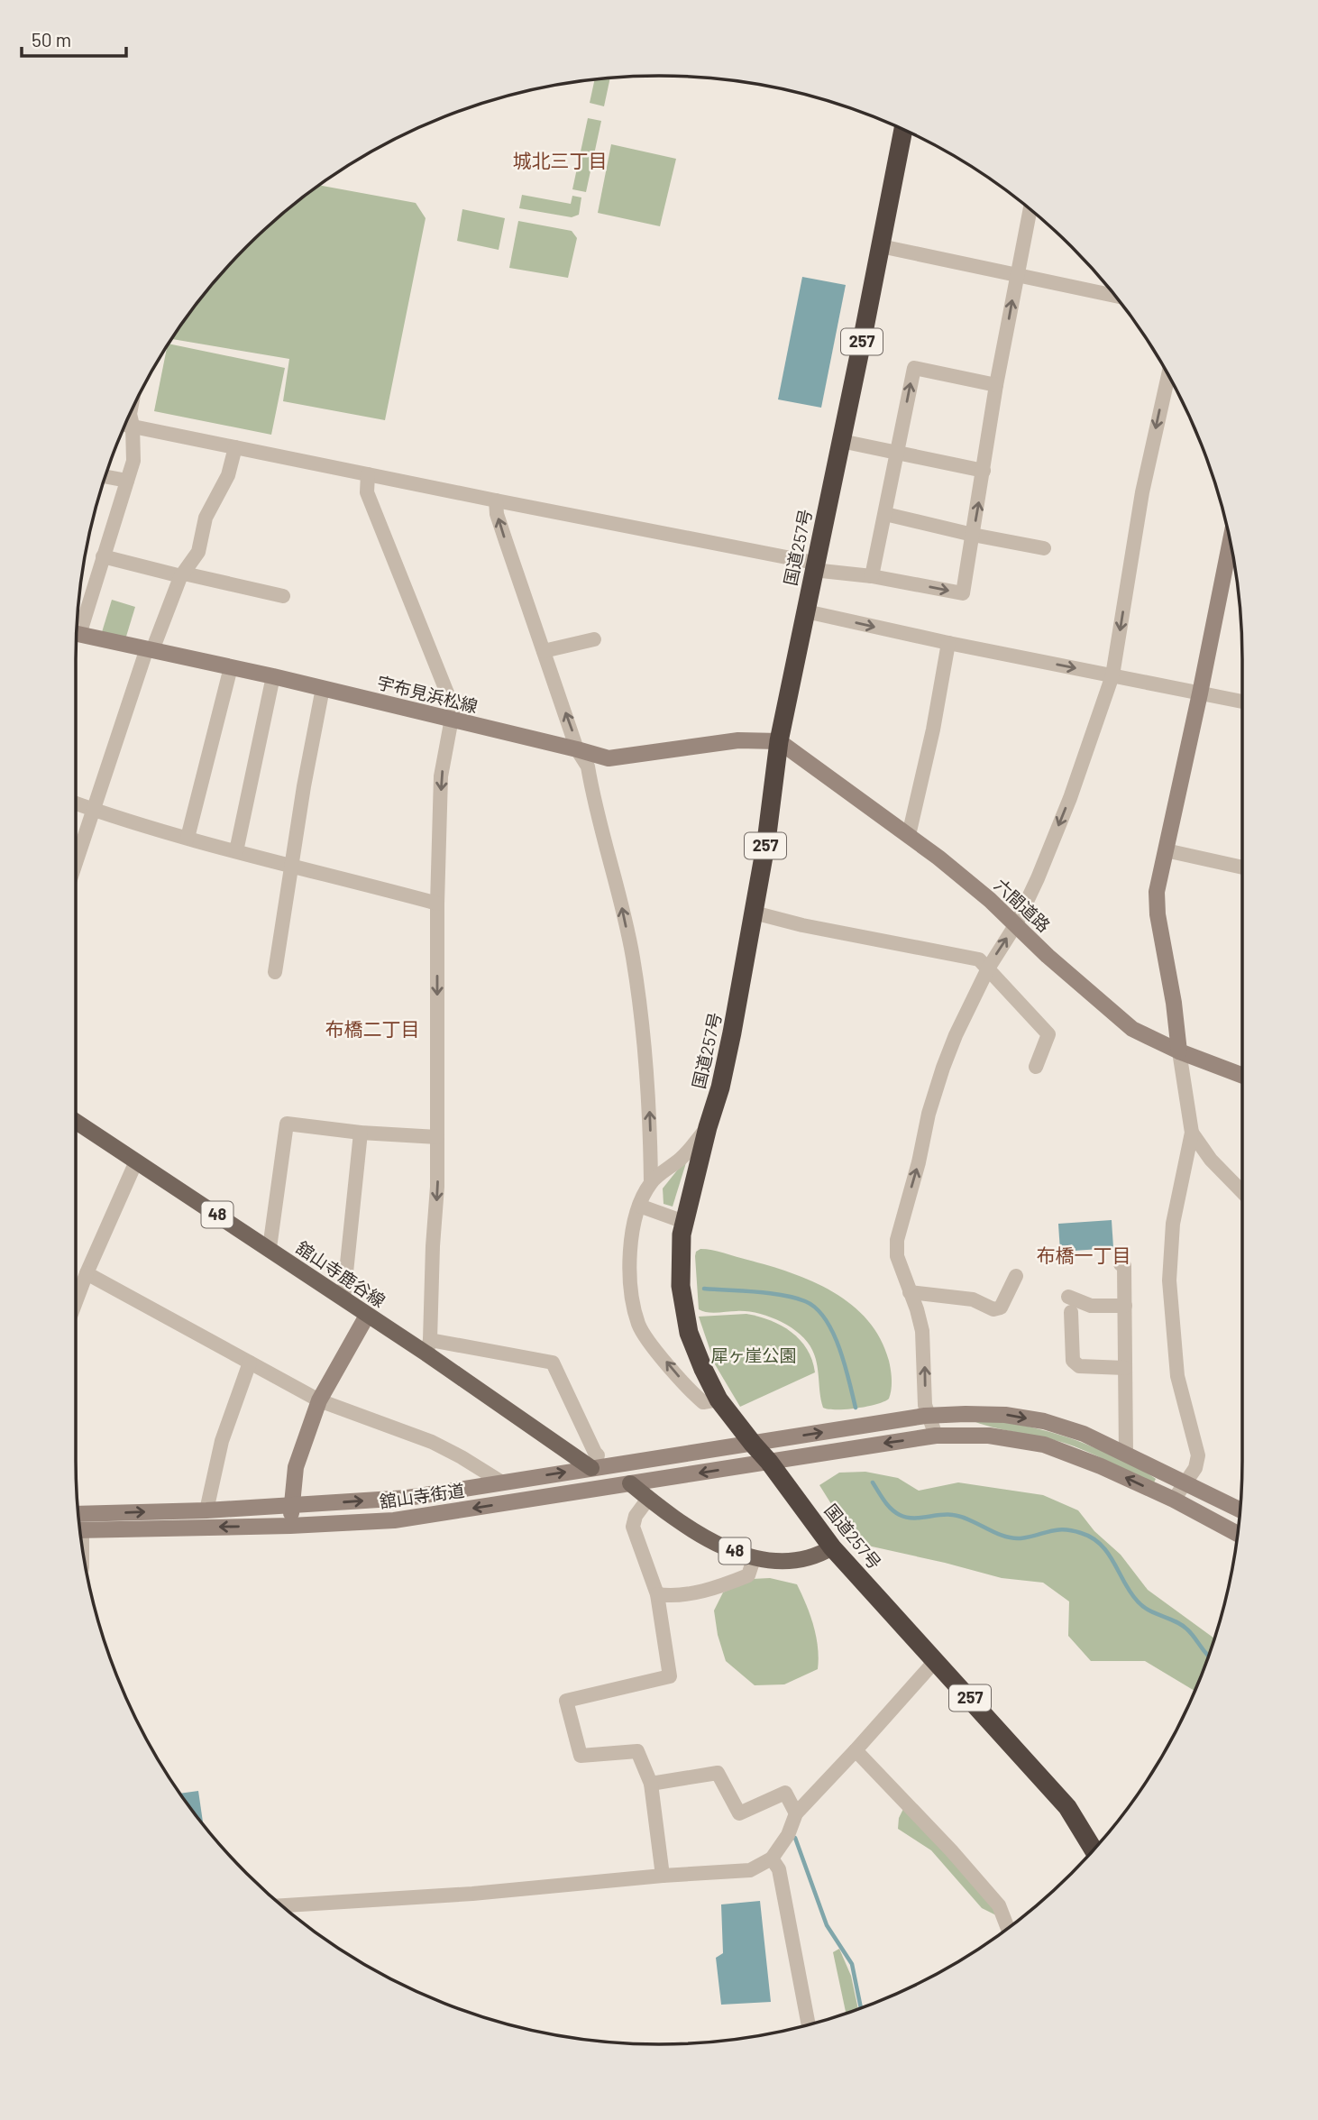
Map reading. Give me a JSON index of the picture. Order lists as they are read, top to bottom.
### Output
{
  "streets": {
    "highway": ["257", "国道257号"],
    "main road": ["48", "舘山寺鹿谷線"],
    "street": ["宇布見浜松線", "六間道路", "舘山寺街道"]
  },
  "crossings": [
    ["国道257号", "宇布見浜松線"],
    ["国道257号", "六間道路"],
    ["国道257号", "48"],
    ["国道257号", "舘山寺街道"],
    ["宇布見浜松線", "六間道路"],
    ["48", "舘山寺街道"],
    ["舘山寺鹿谷線", "舘山寺街道"]
  ],
  "districts": ["城北三丁目", "布橋二丁目", "布橋一丁目"],
  "parks": ["犀ヶ崖公園"],
  "scale_bar": "50 m"
}
